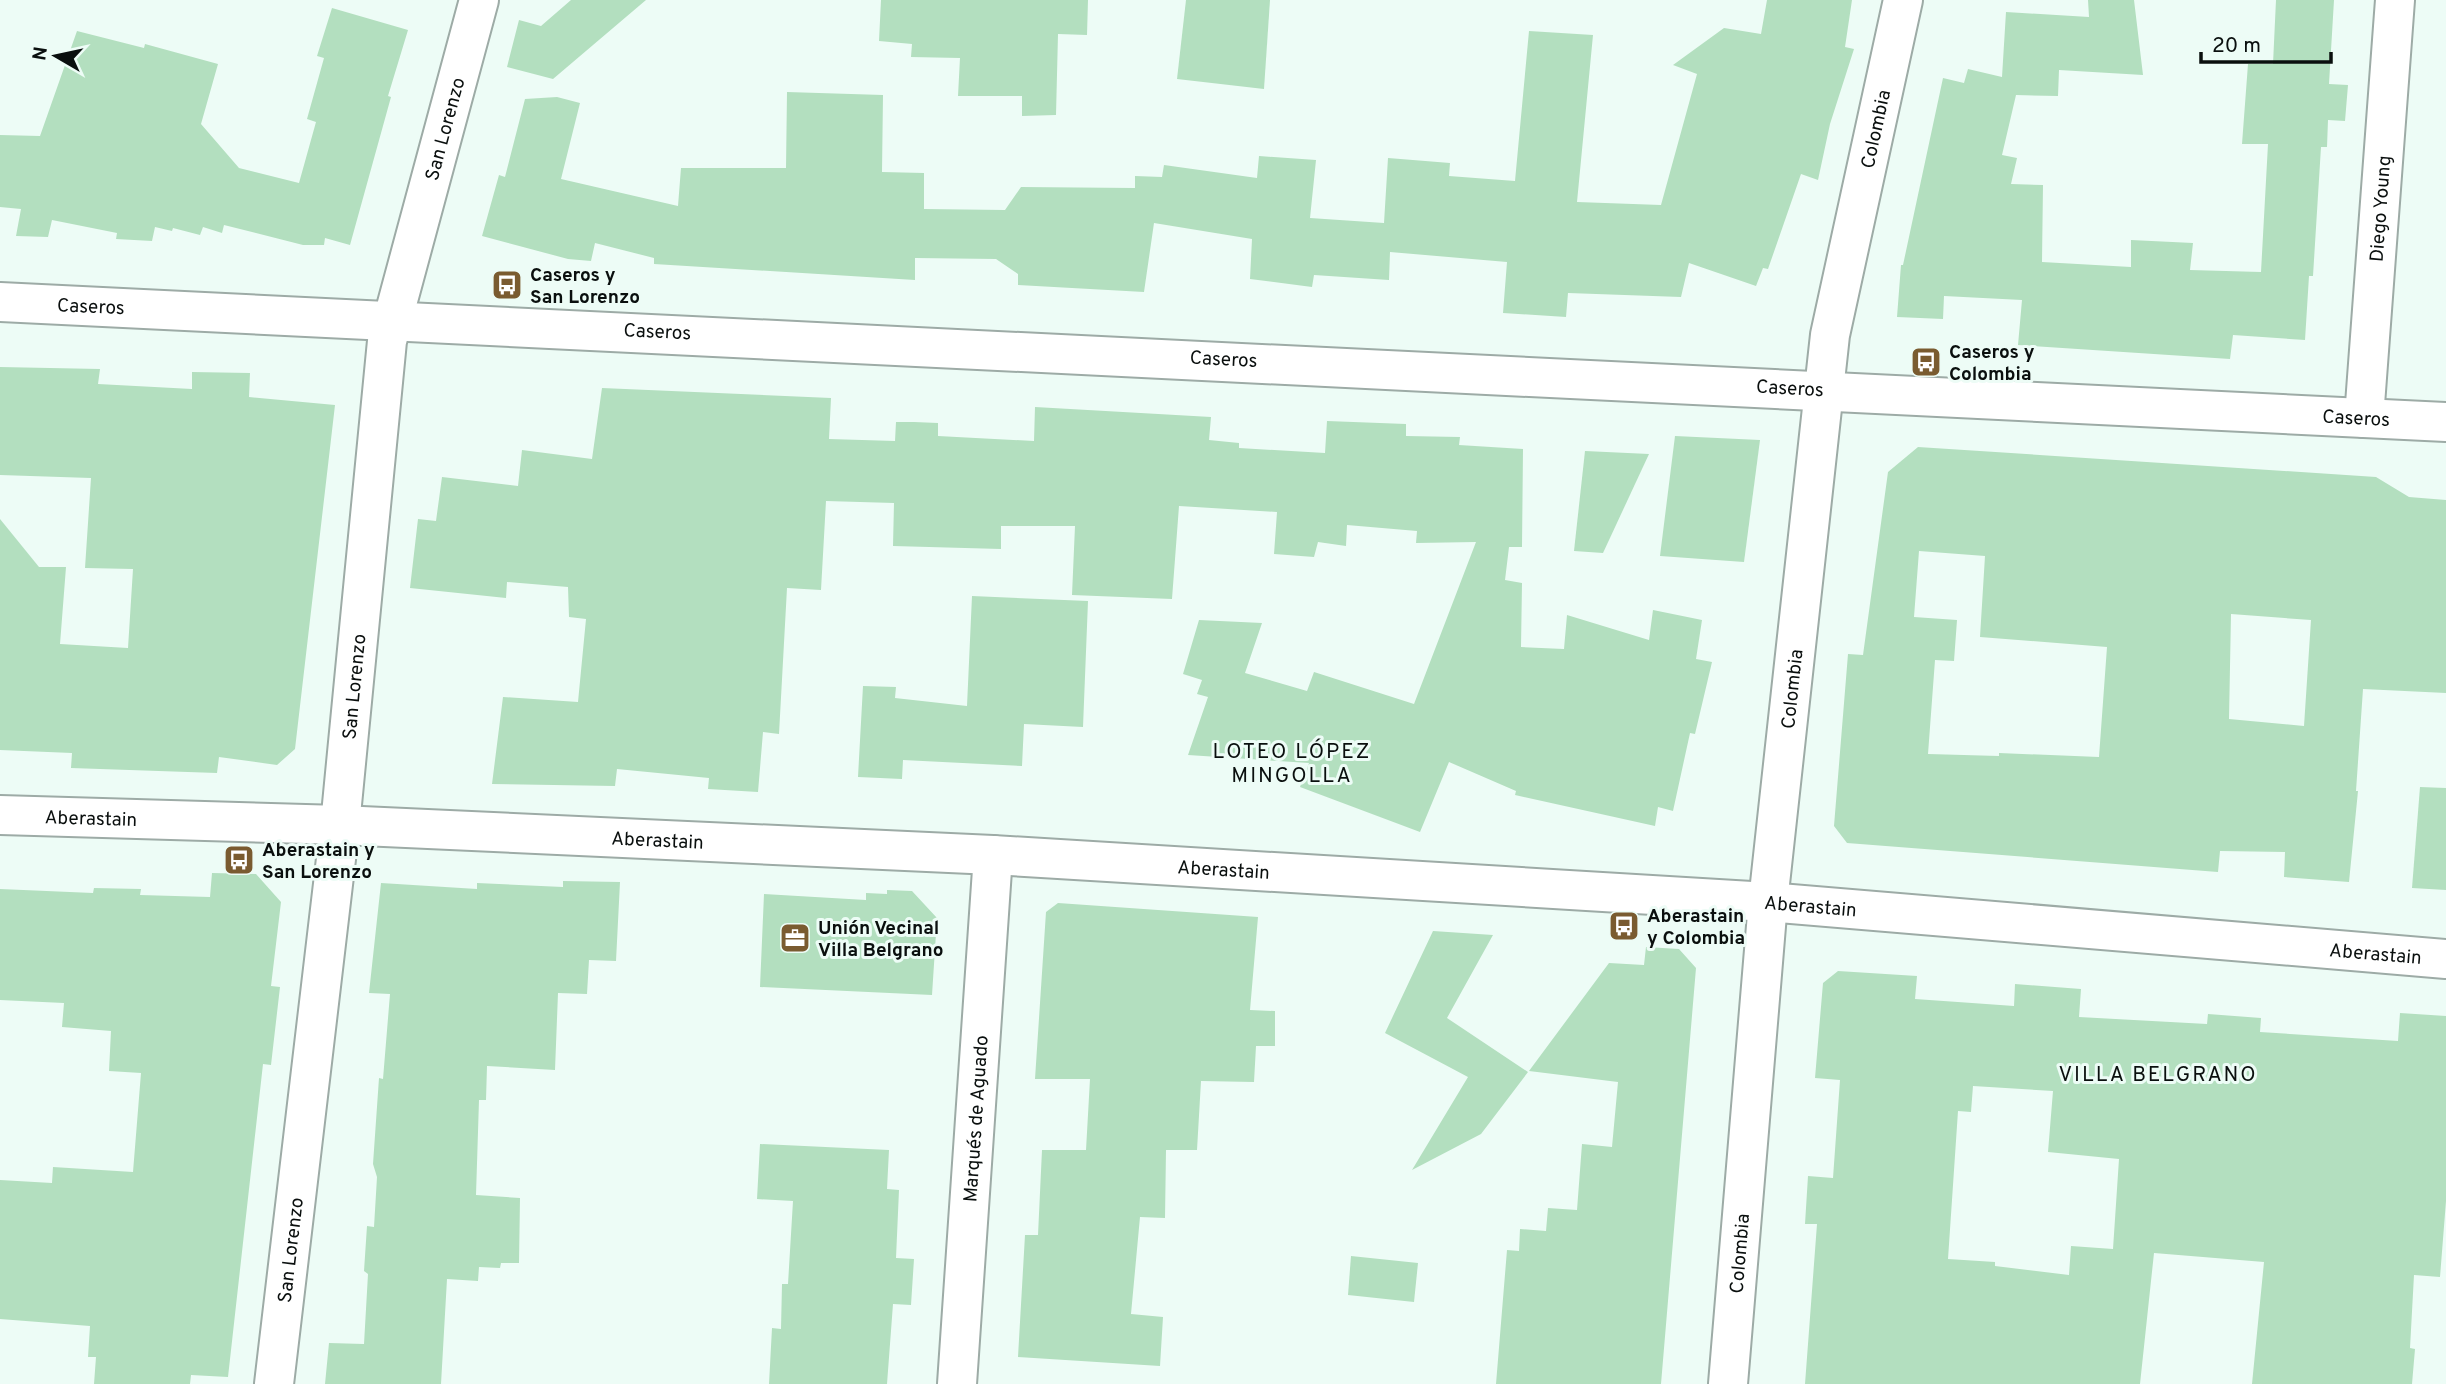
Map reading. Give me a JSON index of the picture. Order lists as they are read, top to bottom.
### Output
{
  "streets": {
    "street": [
      "Colombia",
      "San Lorenzo",
      "Diego Young",
      "Caseros",
      "Aberastain",
      "Marqués de Aguado"
    ]
  },
  "crossings": [
    ["Colombia", "Caseros"],
    ["Colombia", "Aberastain"],
    ["San Lorenzo", "Caseros"],
    ["San Lorenzo", "Aberastain"],
    ["Diego Young", "Caseros"],
    ["Aberastain", "Marqués de Aguado"]
  ],
  "districts": ["LOTEO LÓPEZ MINGOLLA", "VILLA BELGRANO"],
  "places": {
    "bus stop": [
      "Caseros y San Lorenzo",
      "Caseros y Colombia",
      "Aberastain y San Lorenzo",
      "Aberastain y Colombia"
    ],
    "office": ["Unión Vecinal Villa Belgrano"]
  },
  "scale_bar": "20 m",
  "north": "left"
}
